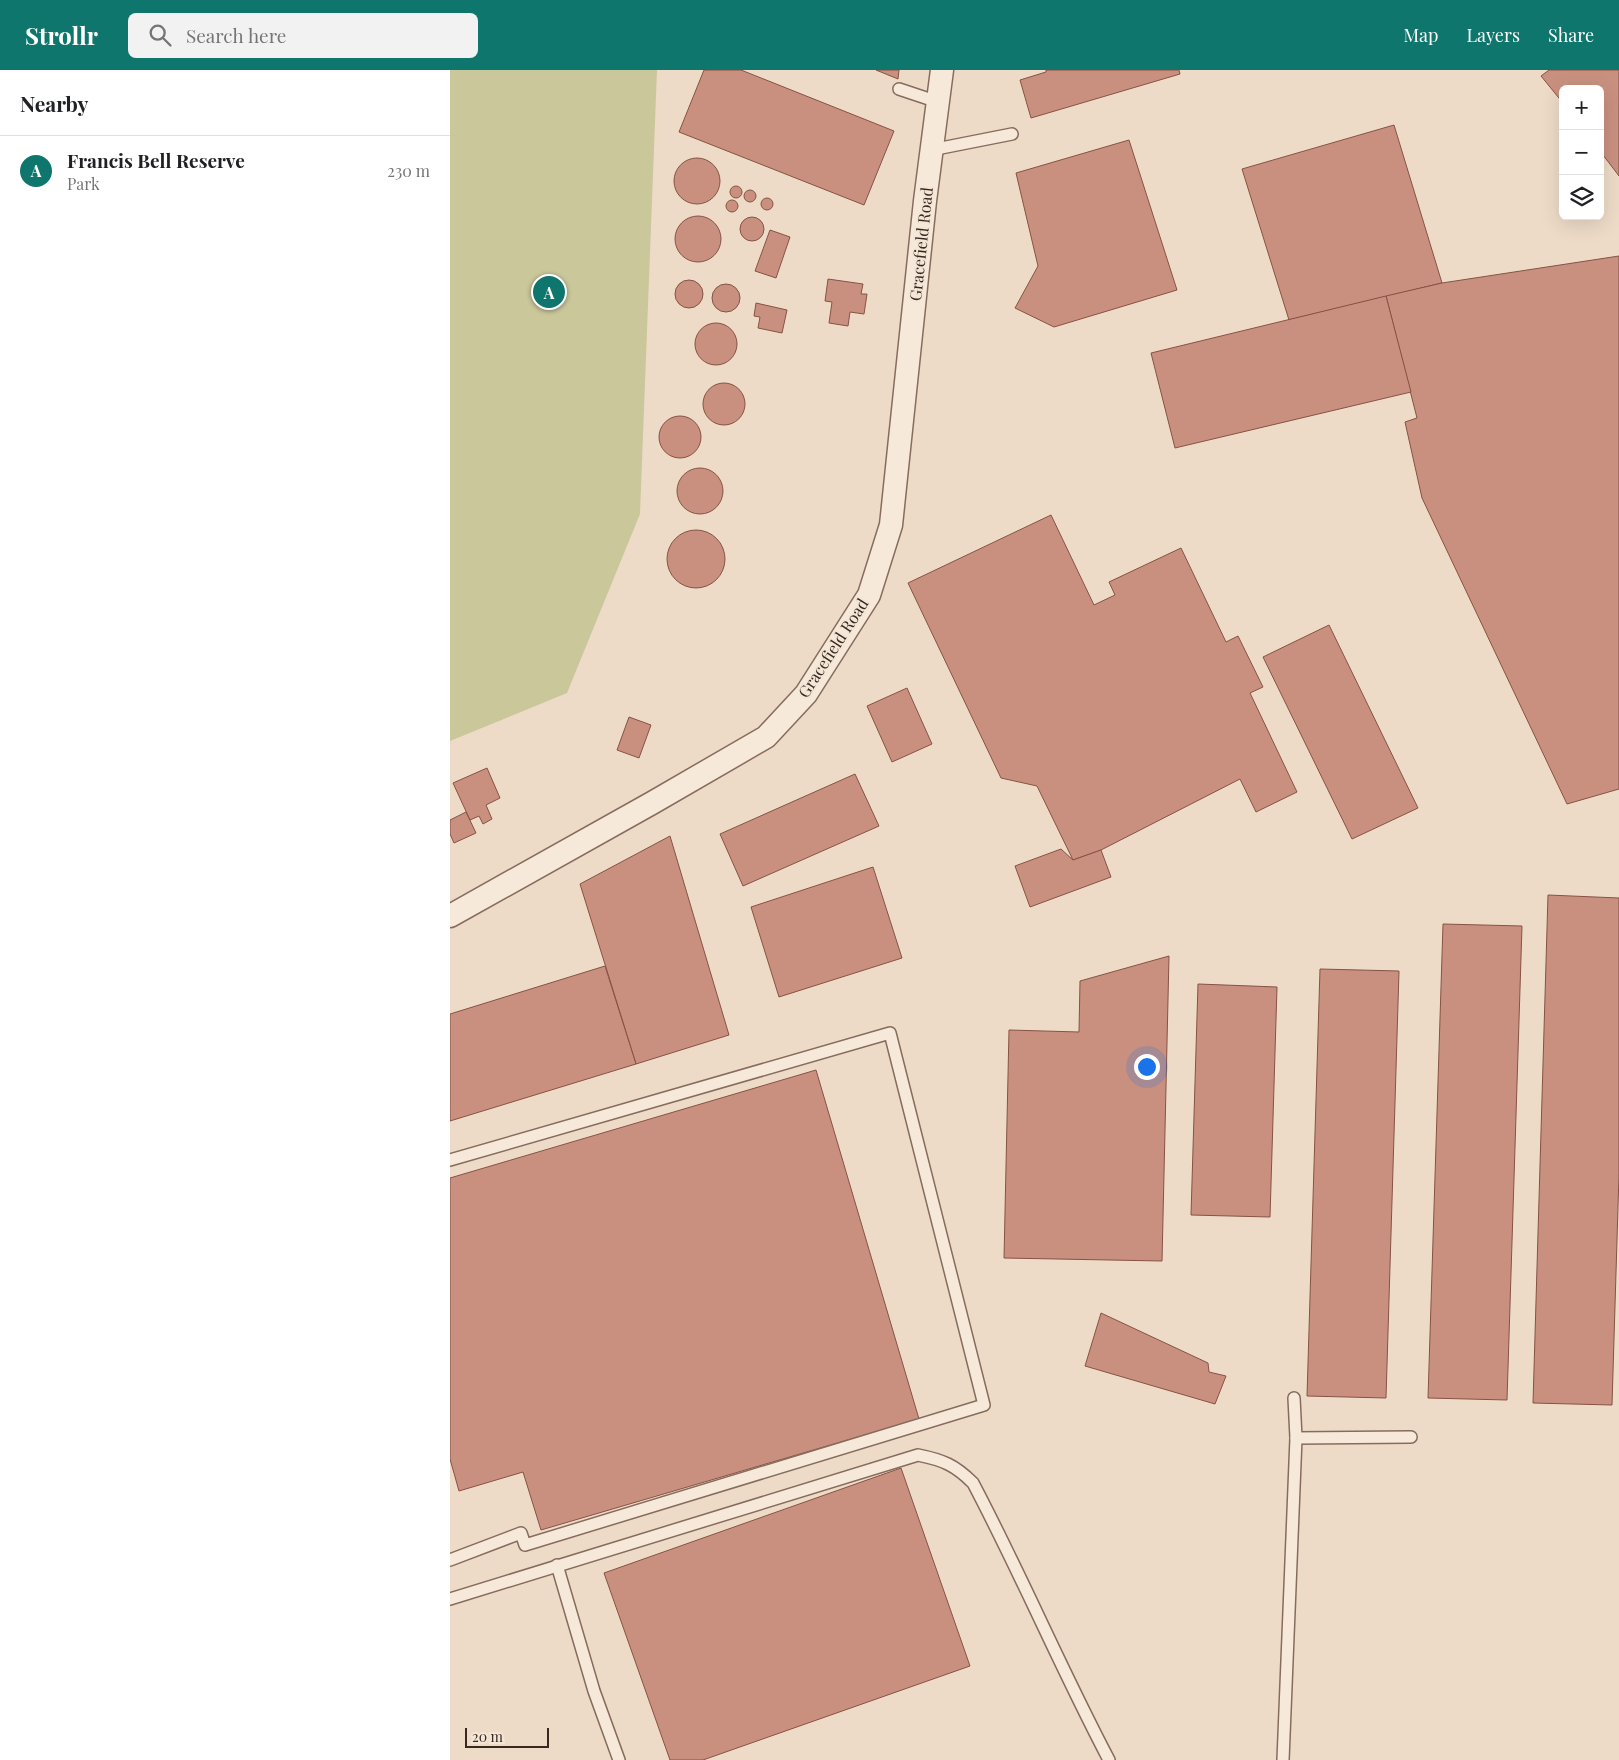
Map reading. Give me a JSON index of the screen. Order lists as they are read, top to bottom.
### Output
{
  "streets": {
    "street": ["Gracefield Road"]
  },
  "scale_bar": "20 m",
  "page": {
    "header": "Strollr",
    "search": "Search here",
    "nav": ["Map", "Layers", "Share"],
    "heading": "Nearby",
    "map_buttons": ["+", "−"],
    "list": [
      {
        "mark": "A",
        "name": "Francis Bell Reserve",
        "note": "Park",
        "value": "230 m"
      }
    ],
    "pins": "A",
    "scale": "20 m"
  }
}
